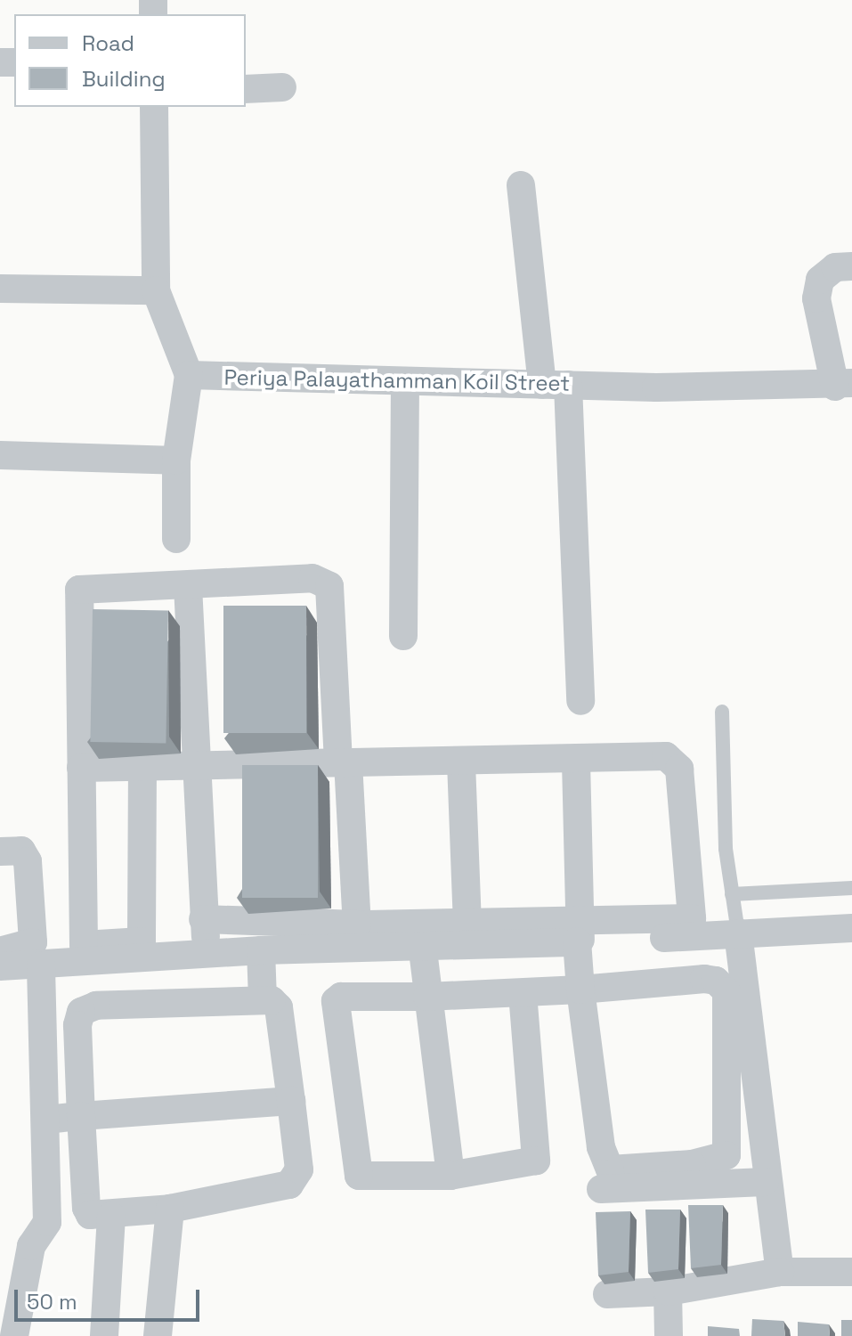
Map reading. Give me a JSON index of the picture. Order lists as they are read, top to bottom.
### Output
{
  "streets": {
    "street": ["Periya Palayathamman Koil Street"]
  },
  "legend": ["Road", "Building"],
  "scale_bar": "50 m"
}
